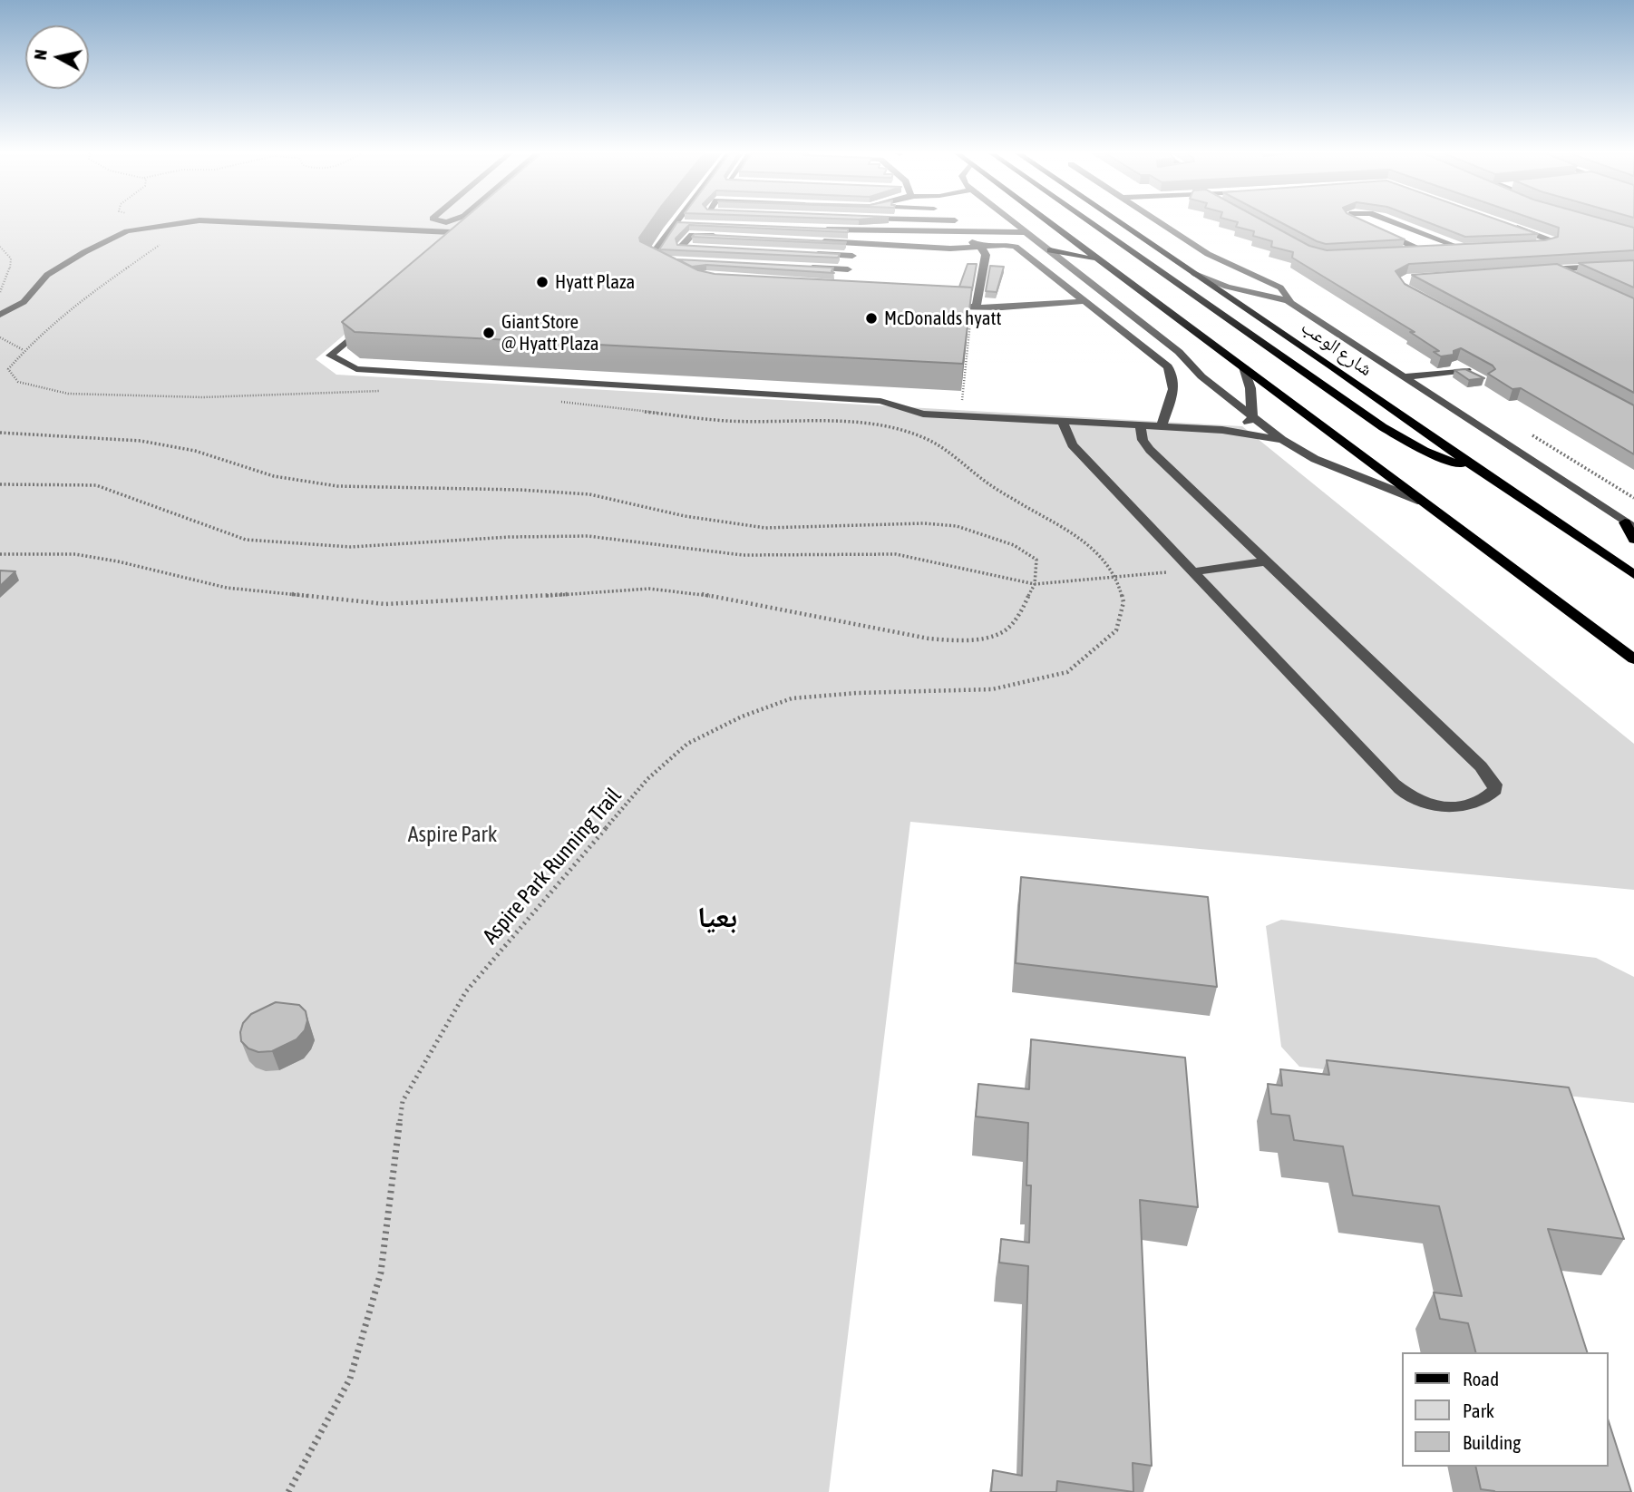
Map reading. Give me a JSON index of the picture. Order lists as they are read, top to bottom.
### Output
{
  "streets": {
    "main road": ["شارع الوعب"],
    "path": ["Aspire Park Running Trail"]
  },
  "districts": ["بعيا"],
  "parks": ["Aspire Park"],
  "places": ["Hyatt Plaza", "McDonalds hyatt", "Giant Store @ Hyatt Plaza"],
  "legend": ["Road", "Park", "Building"],
  "north": "left"
}
